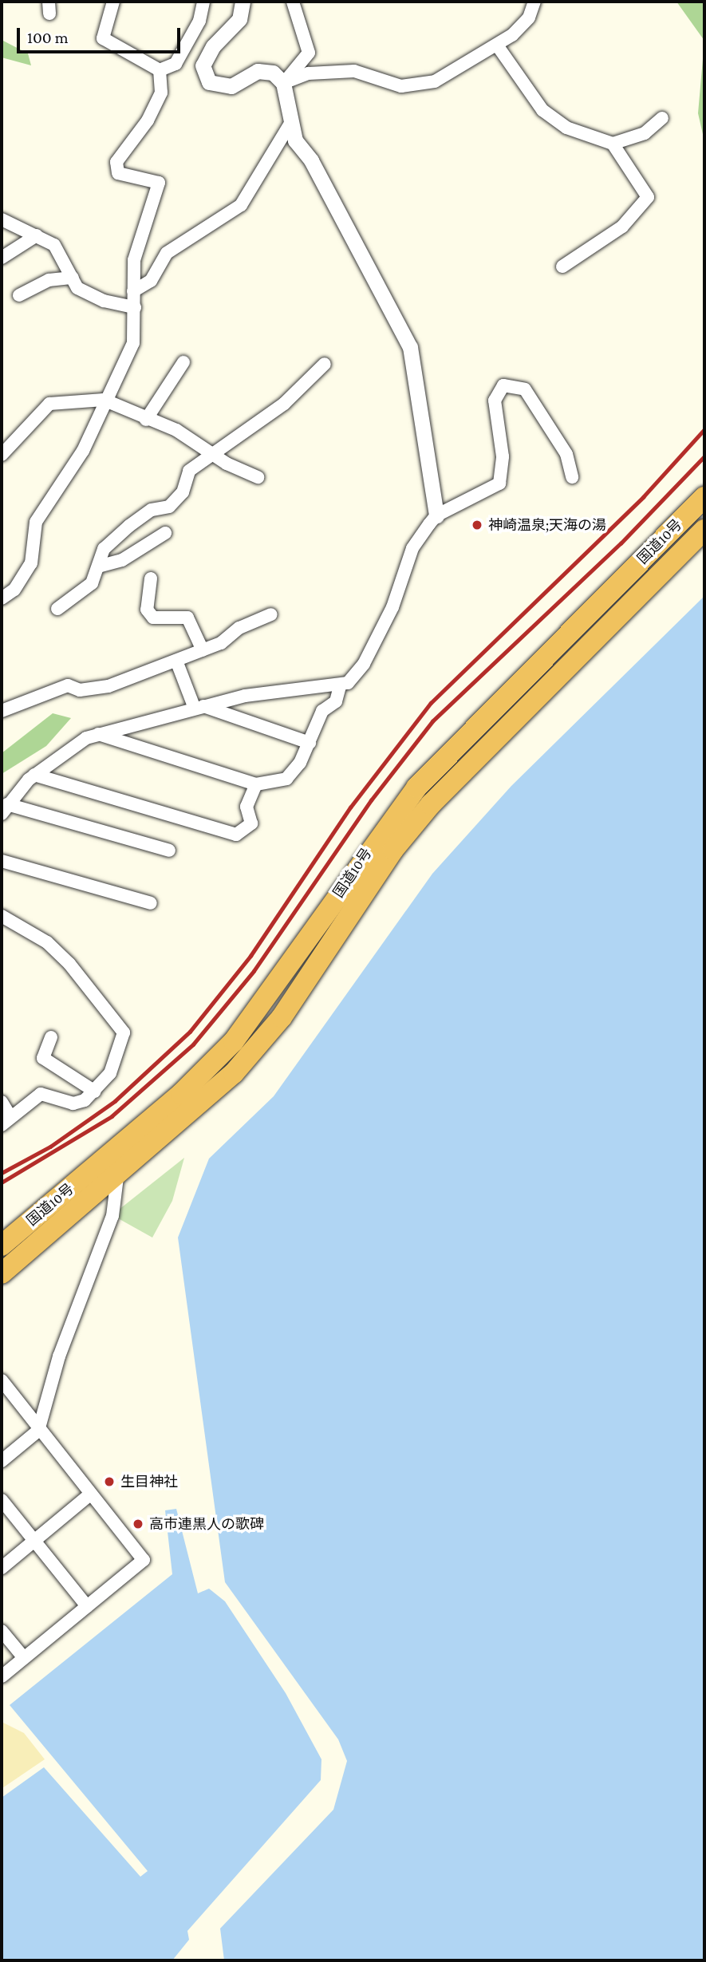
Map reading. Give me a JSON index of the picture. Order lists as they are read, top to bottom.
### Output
{
  "streets": {
    "highway": ["国道10号"]
  },
  "places": ["神崎温泉;天海の湯", "生目神社", "高市連黒人の歌碑"],
  "scale_bar": "100 m"
}
